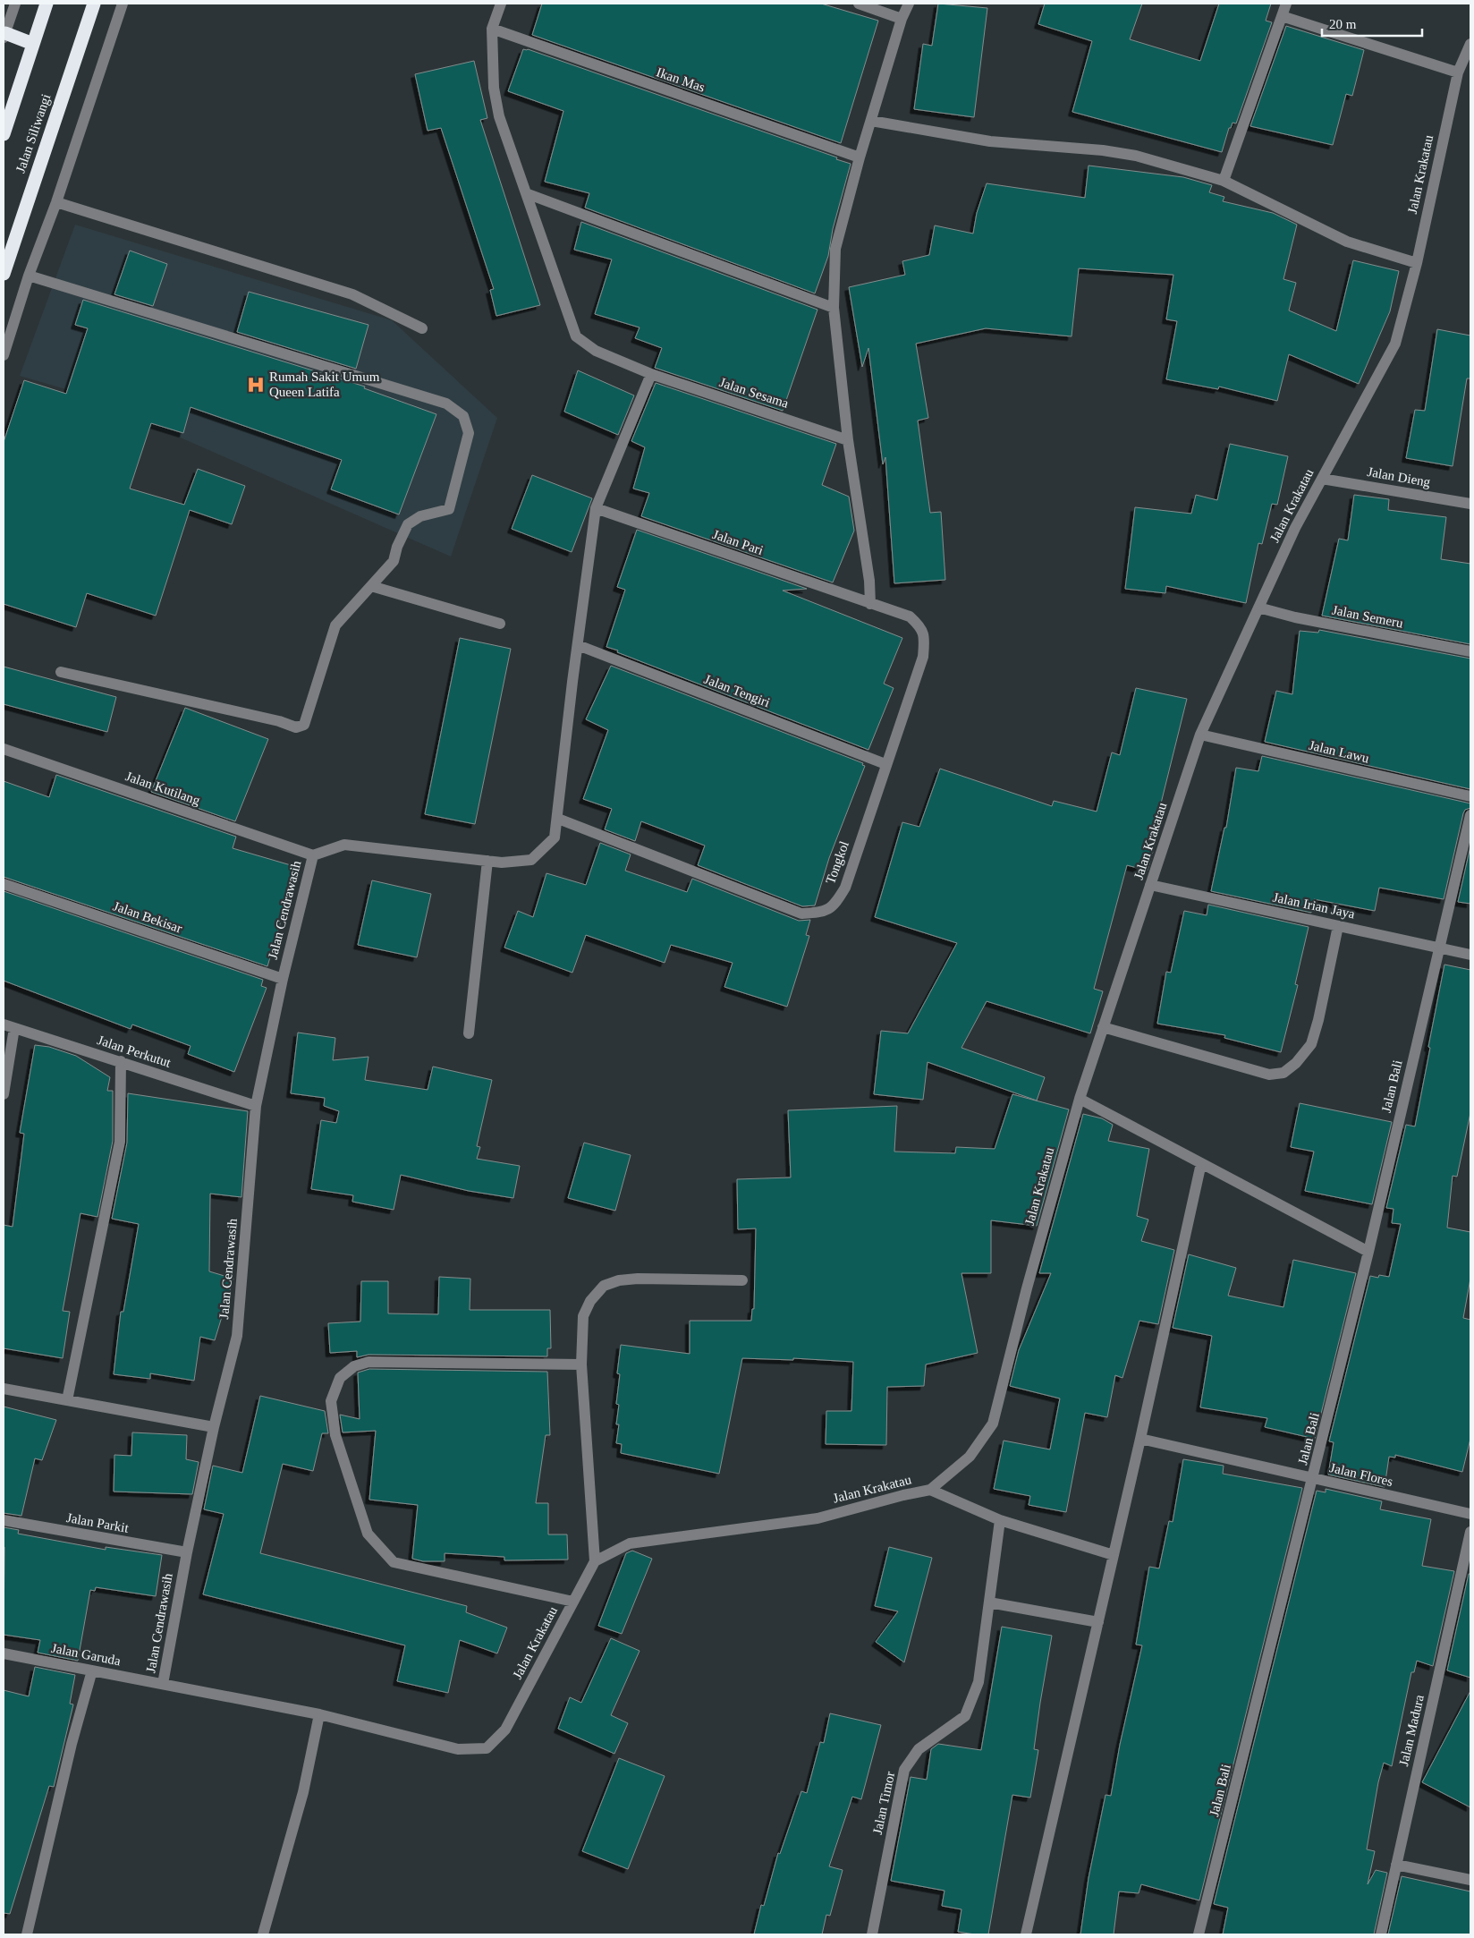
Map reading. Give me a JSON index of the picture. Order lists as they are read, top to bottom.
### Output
{
  "streets": {
    "highway": ["Jalan Siliwangi"],
    "street": [
      "Ikan Mas",
      "Jalan Krakatau",
      "Jalan Sesama",
      "Jalan Dieng",
      "Jalan Pari",
      "Jalan Semeru",
      "Jalan Tengiri",
      "Jalan Lawu",
      "Jalan Kutilang",
      "Tongkol",
      "Jalan Irian Jaya",
      "Jalan Cendrawasih",
      "Jalan Bekisar",
      "Jalan Perkutut",
      "Jalan Bali",
      "Jalan Flores",
      "Jalan Parkit",
      "Jalan Garuda",
      "Jalan Madura",
      "Jalan Timor"
    ]
  },
  "crossings": [
    ["Ikan Mas", "Jalan Sesama"],
    ["Jalan Krakatau", "Jalan Dieng"],
    ["Jalan Krakatau", "Jalan Semeru"],
    ["Jalan Krakatau", "Jalan Lawu"],
    ["Jalan Krakatau", "Jalan Irian Jaya"],
    ["Jalan Krakatau", "Jalan Cendrawasih"],
    ["Jalan Krakatau", "Jalan Garuda"],
    ["Jalan Pari", "Tongkol"],
    ["Jalan Tengiri", "Tongkol"],
    ["Jalan Kutilang", "Jalan Cendrawasih"],
    ["Jalan Irian Jaya", "Jalan Bali"],
    ["Jalan Cendrawasih", "Jalan Bekisar"],
    ["Jalan Cendrawasih", "Jalan Perkutut"],
    ["Jalan Cendrawasih", "Jalan Parkit"],
    ["Jalan Cendrawasih", "Jalan Garuda"],
    ["Jalan Bali", "Jalan Flores"]
  ],
  "places": {
    "hospital": ["Rumah Sakit Umum Queen Latifa"]
  },
  "scale_bar": "20 m"
}
